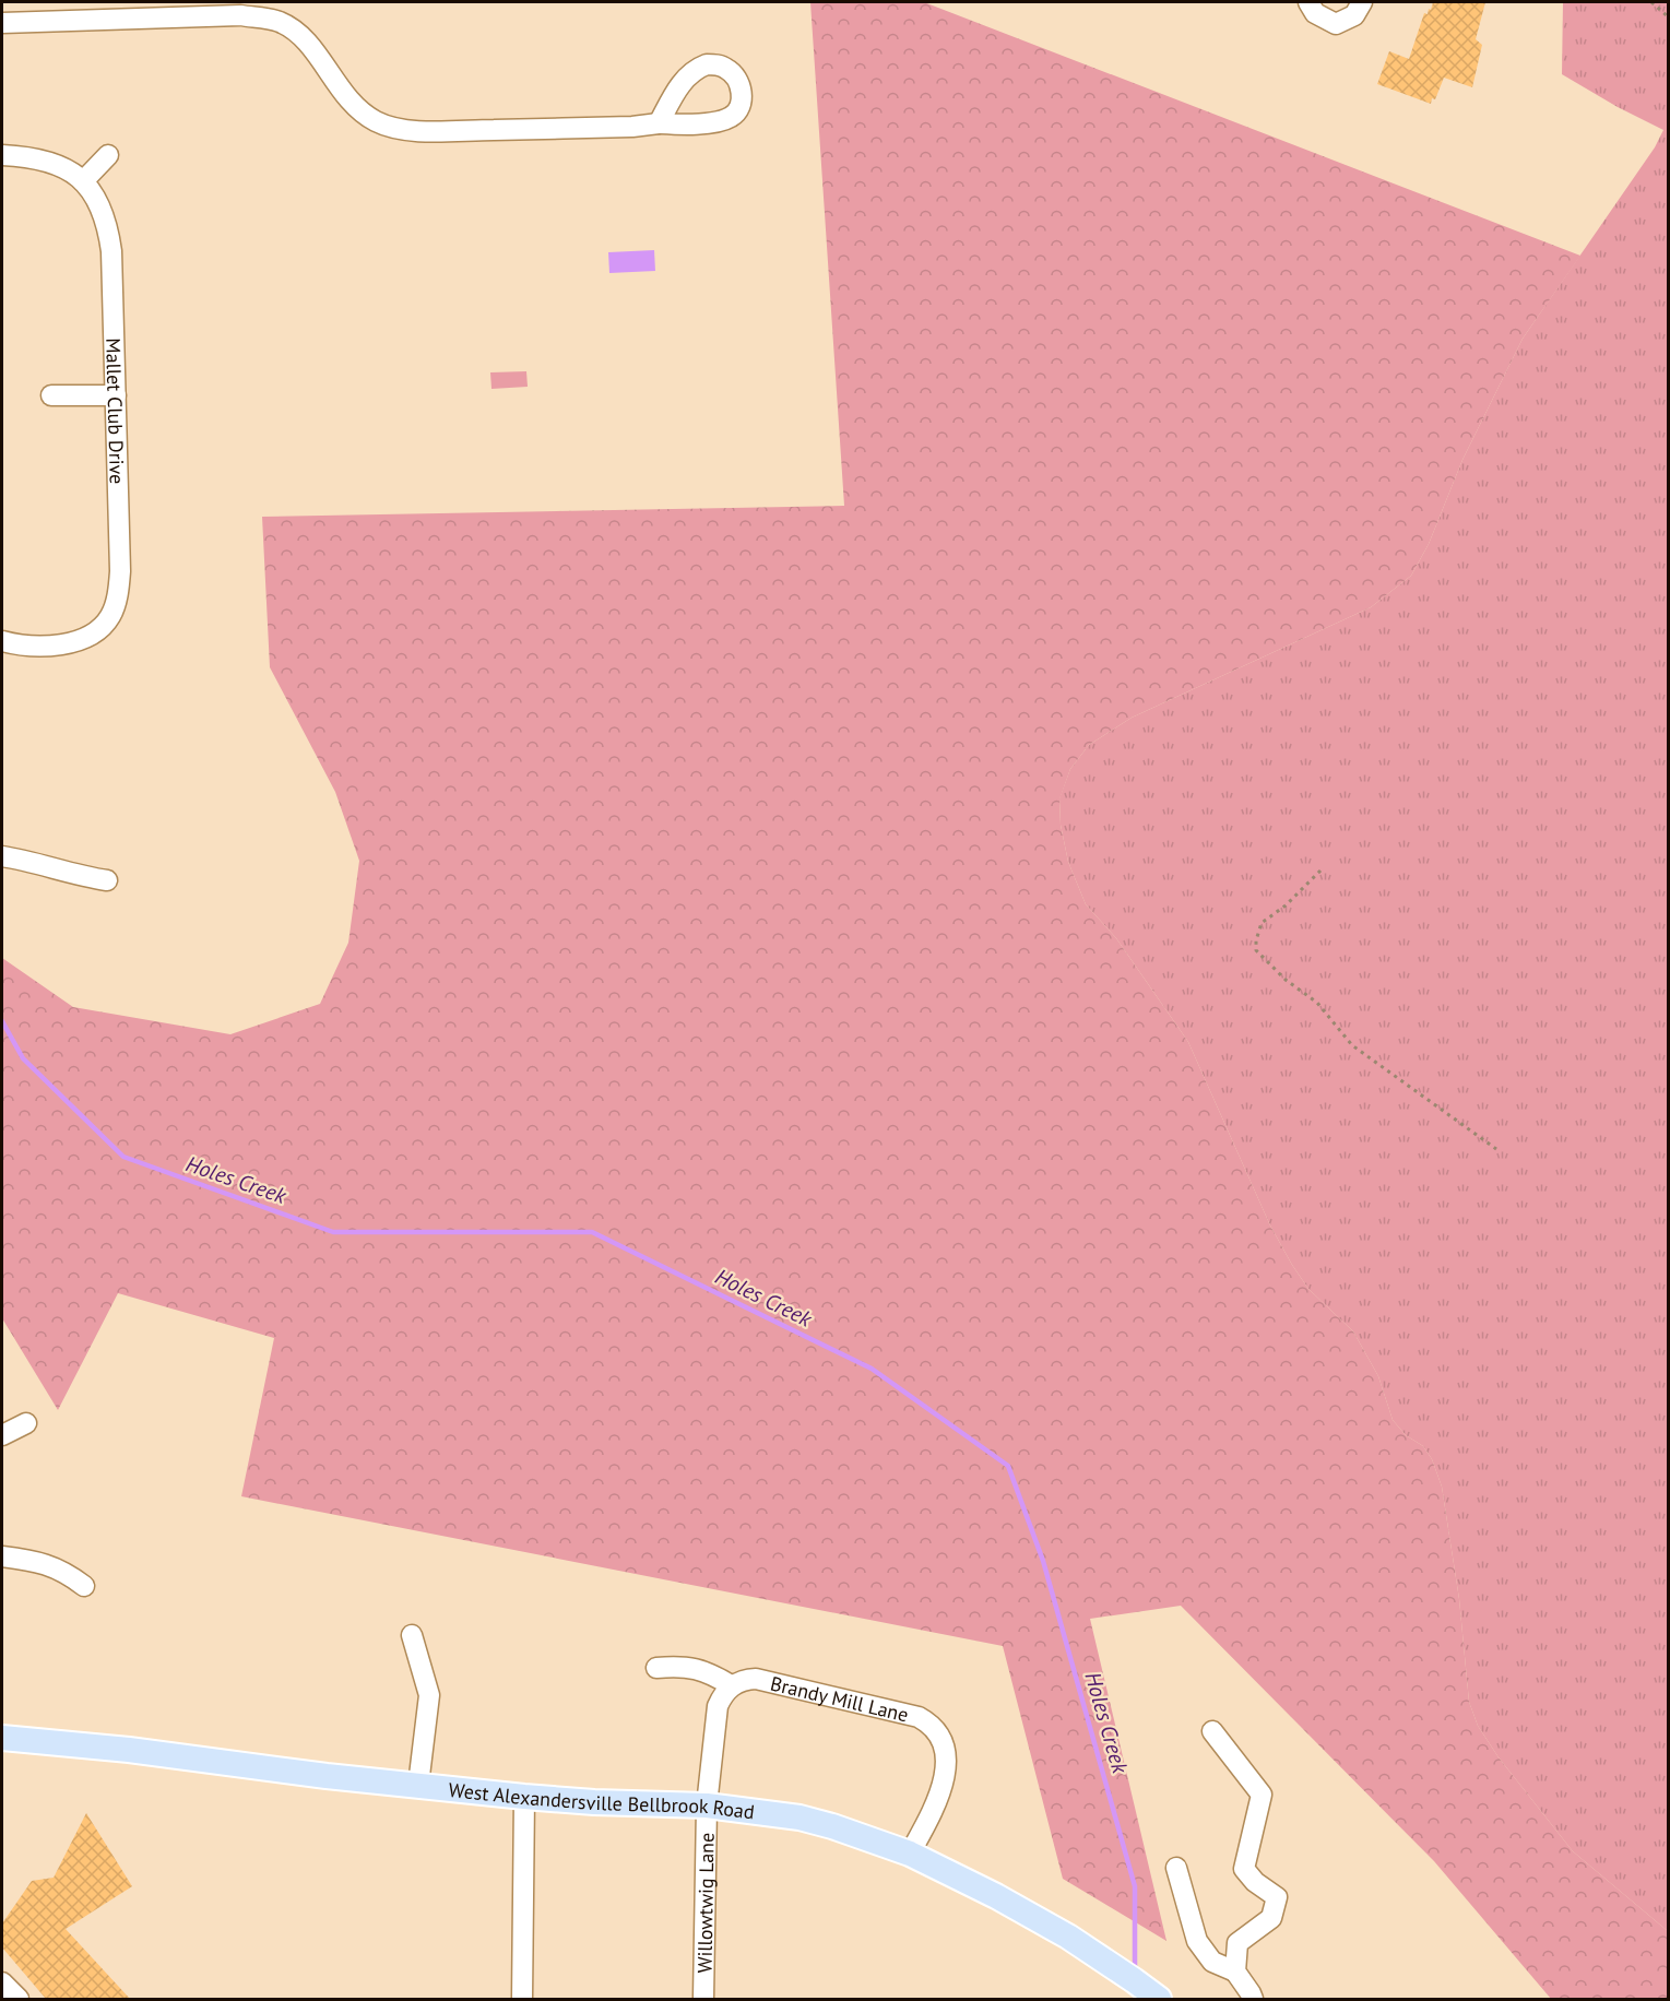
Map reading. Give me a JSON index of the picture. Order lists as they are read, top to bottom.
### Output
{
  "streets": {
    "main road": ["West Alexandersville Bellbrook Road"],
    "street": ["Mallet Club Drive", "Brandy Mill Lane", "Willowtwig Lane"]
  },
  "crossings": [
    ["Brandy Mill Lane", "West Alexandersville Bellbrook Road"],
    ["West Alexandersville Bellbrook Road", "Willowtwig Lane"]
  ],
  "water": ["Holes Creek"]
}
